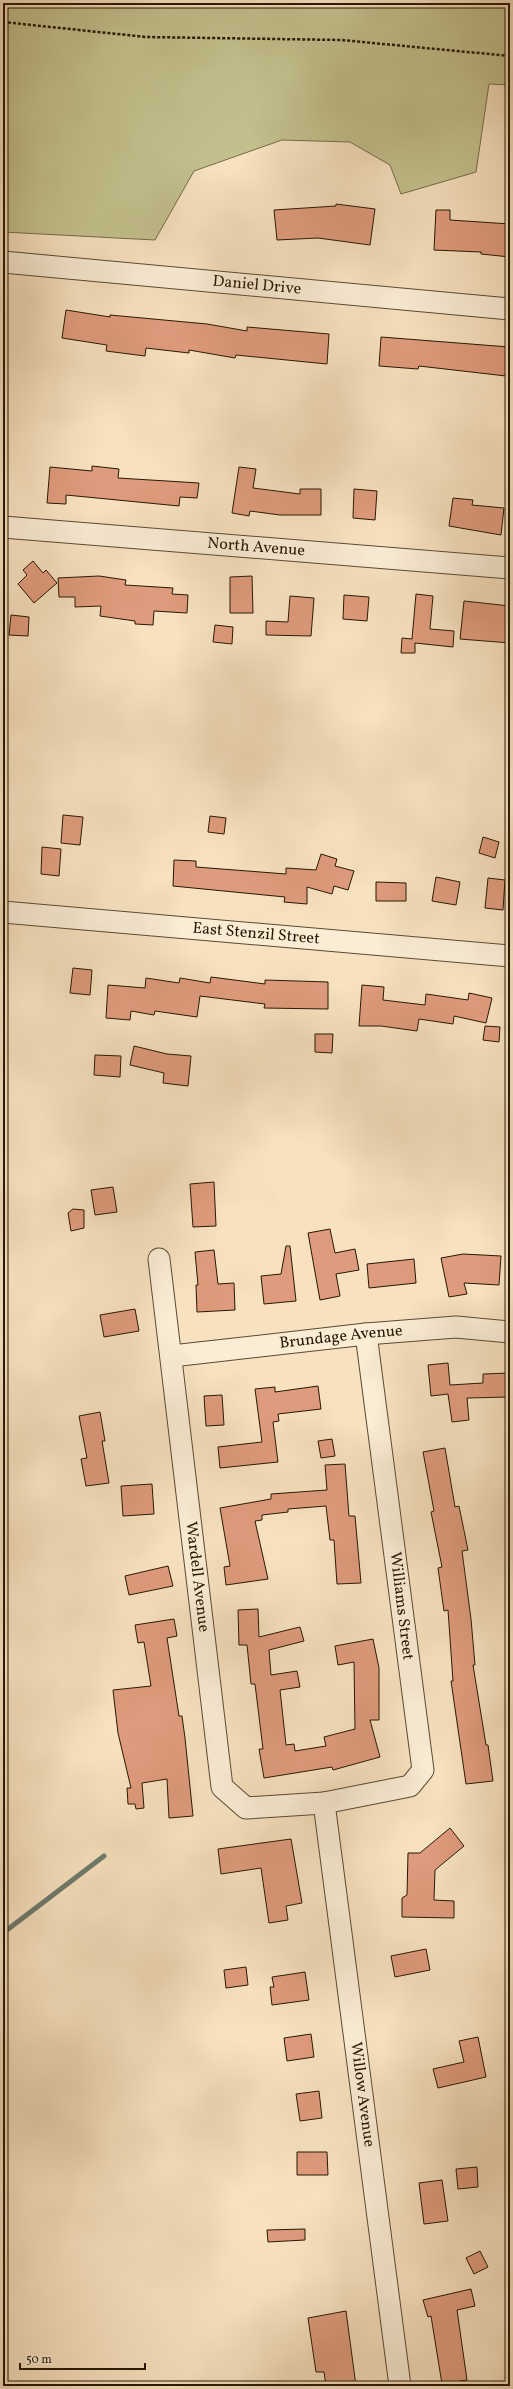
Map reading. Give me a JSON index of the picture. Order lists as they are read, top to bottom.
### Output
{
  "streets": {
    "street": [
      "Daniel Drive",
      "North Avenue",
      "East Stenzil Street",
      "Brundage Avenue",
      "Wardell Avenue",
      "Williams Street",
      "Willow Avenue"
    ]
  },
  "crossings": [
    ["Brundage Avenue", "Wardell Avenue"],
    ["Brundage Avenue", "Williams Street"],
    ["Wardell Avenue", "Williams Street"],
    ["Wardell Avenue", "Willow Avenue"],
    ["Williams Street", "Willow Avenue"]
  ],
  "scale_bar": "50 m"
}
